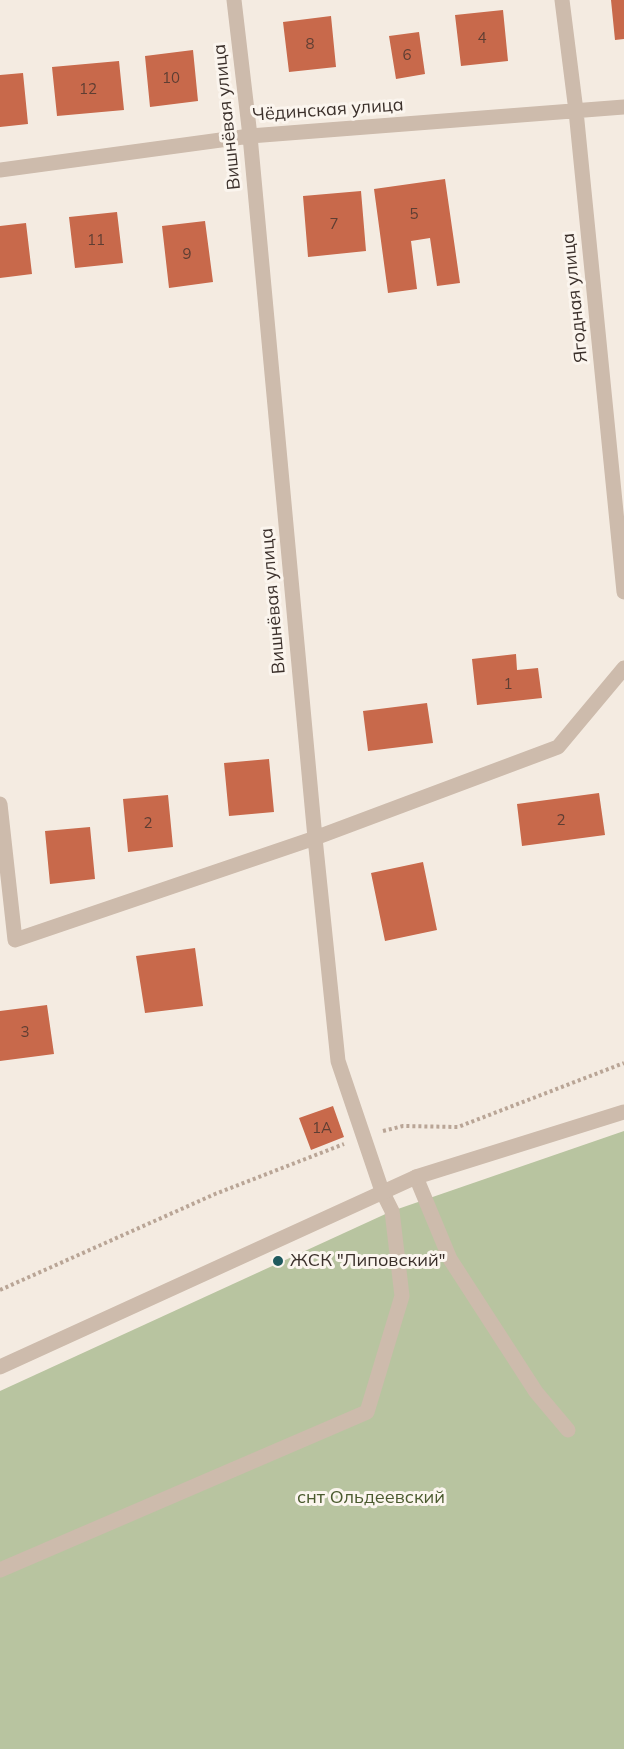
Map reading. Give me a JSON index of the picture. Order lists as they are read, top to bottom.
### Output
{
  "streets": {
    "street": ["Чёдинская улица", "Вишнёвая улица", "Ягодная улица"]
  },
  "crossings": [
    ["Чёдинская улица", "Вишнёвая улица"],
    ["Чёдинская улица", "Ягодная улица"]
  ],
  "parks": ["снт Ольдеевский"],
  "places": ["ЖСК \"Липовский\""],
  "house_numbers": [
    "4",
    "8",
    "6",
    "10",
    "12",
    "5",
    "7",
    "11",
    "9",
    "1",
    "2",
    "2",
    "3",
    "1А"
  ]
}
